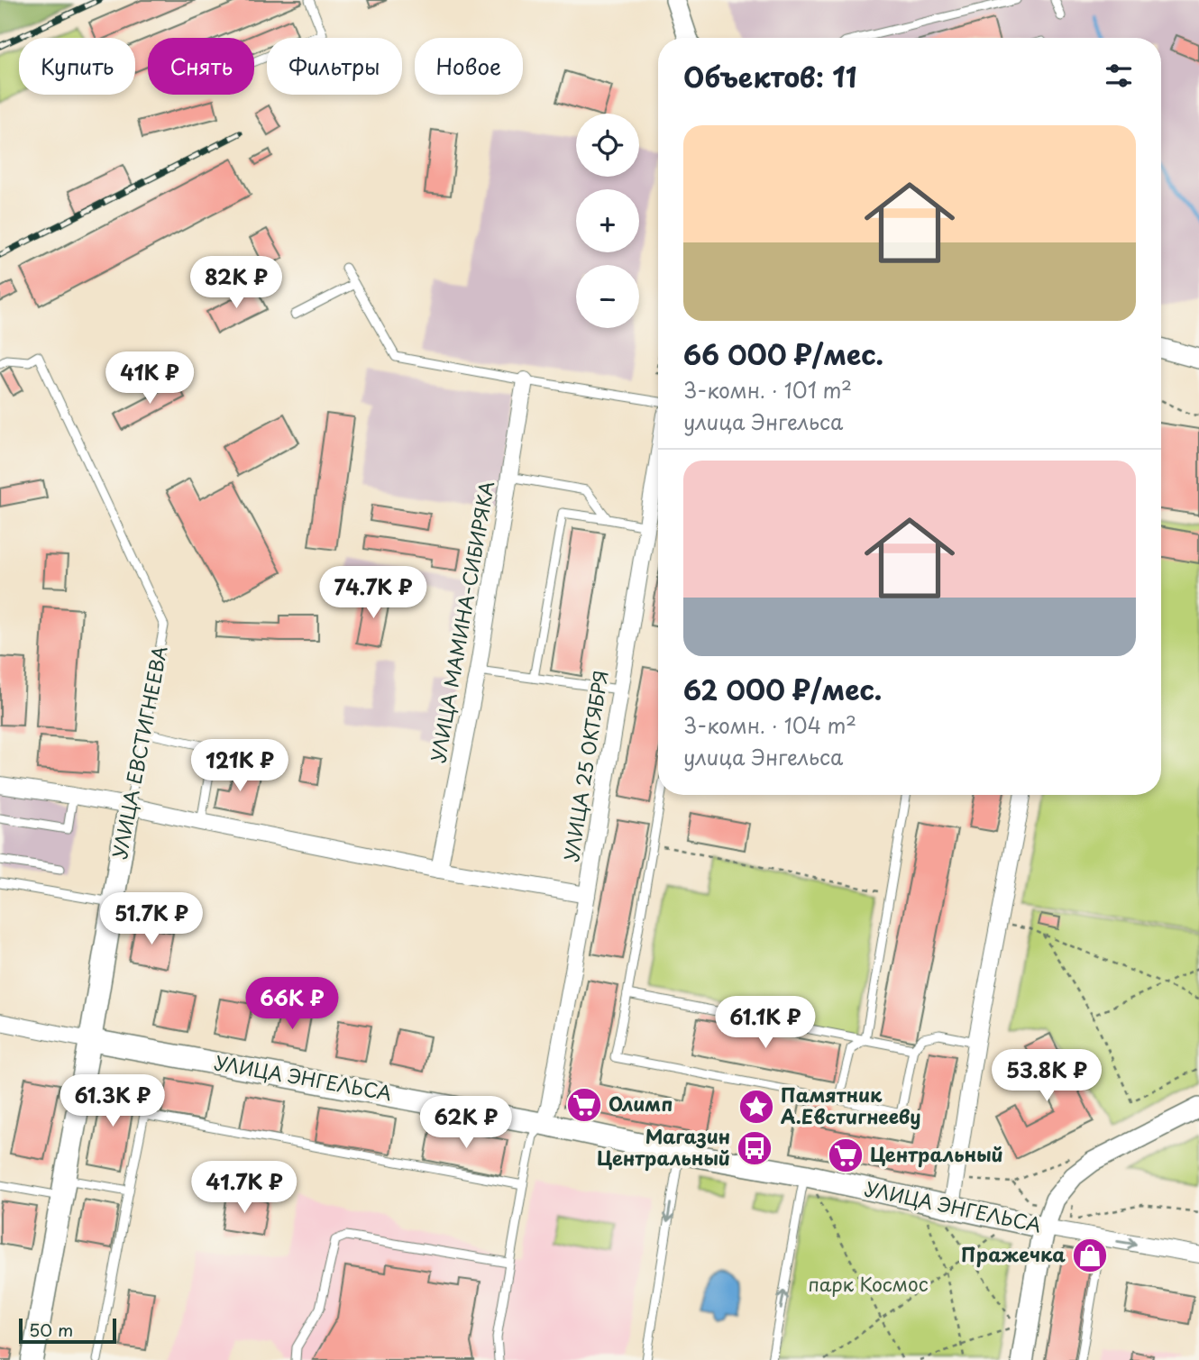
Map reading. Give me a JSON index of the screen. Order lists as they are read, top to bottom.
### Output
{
  "streets": {
    "main road": ["УЛИЦА ЕВСТИГНЕЕВА", "УЛИЦА ЭНГЕЛЬСА"],
    "street": ["УЛИЦА МАМИНА-СИБИРЯКА", "УЛИЦА 25 ОКТЯБРЯ"]
  },
  "crossings": [
    ["УЛИЦА ЕВСТИГНЕЕВА", "УЛИЦА ЭНГЕЛЬСА"],
    ["УЛИЦА 25 ОКТЯБРЯ", "УЛИЦА ЭНГЕЛЬСА"]
  ],
  "parks": ["парк Космос"],
  "places": {
    "supermarket": ["Олимп", "Центральный"],
    "place": ["Памятник А.Евстигнееву"],
    "bus stop": ["Магазин Центральный"],
    "shop": ["Пражечка"]
  },
  "scale_bar": "50 m",
  "page": {
    "chip": [
      "Купить",
      "Снять",
      "Фильтры",
      "Новое"
    ],
    "heading": "Объектов: 11",
    "map_buttons": ["+", "−"],
    "list": [
      {
        "name": "66 000 ₽/мес.",
        "note": "3-комн. · 101 m² · улица Энгельса"
      },
      {
        "name": "62 000 ₽/мес.",
        "note": "3-комн. · 104 m² · улица Энгельса"
      }
    ],
    "price": [
      "82K ₽",
      "41K ₽",
      "74.7K ₽",
      "121K ₽",
      "51.7K ₽",
      "66K ₽",
      "61.1K ₽",
      "53.8K ₽",
      "61.3K ₽",
      "62K ₽",
      "41.7K ₽"
    ],
    "scale": "50 m"
  }
}
